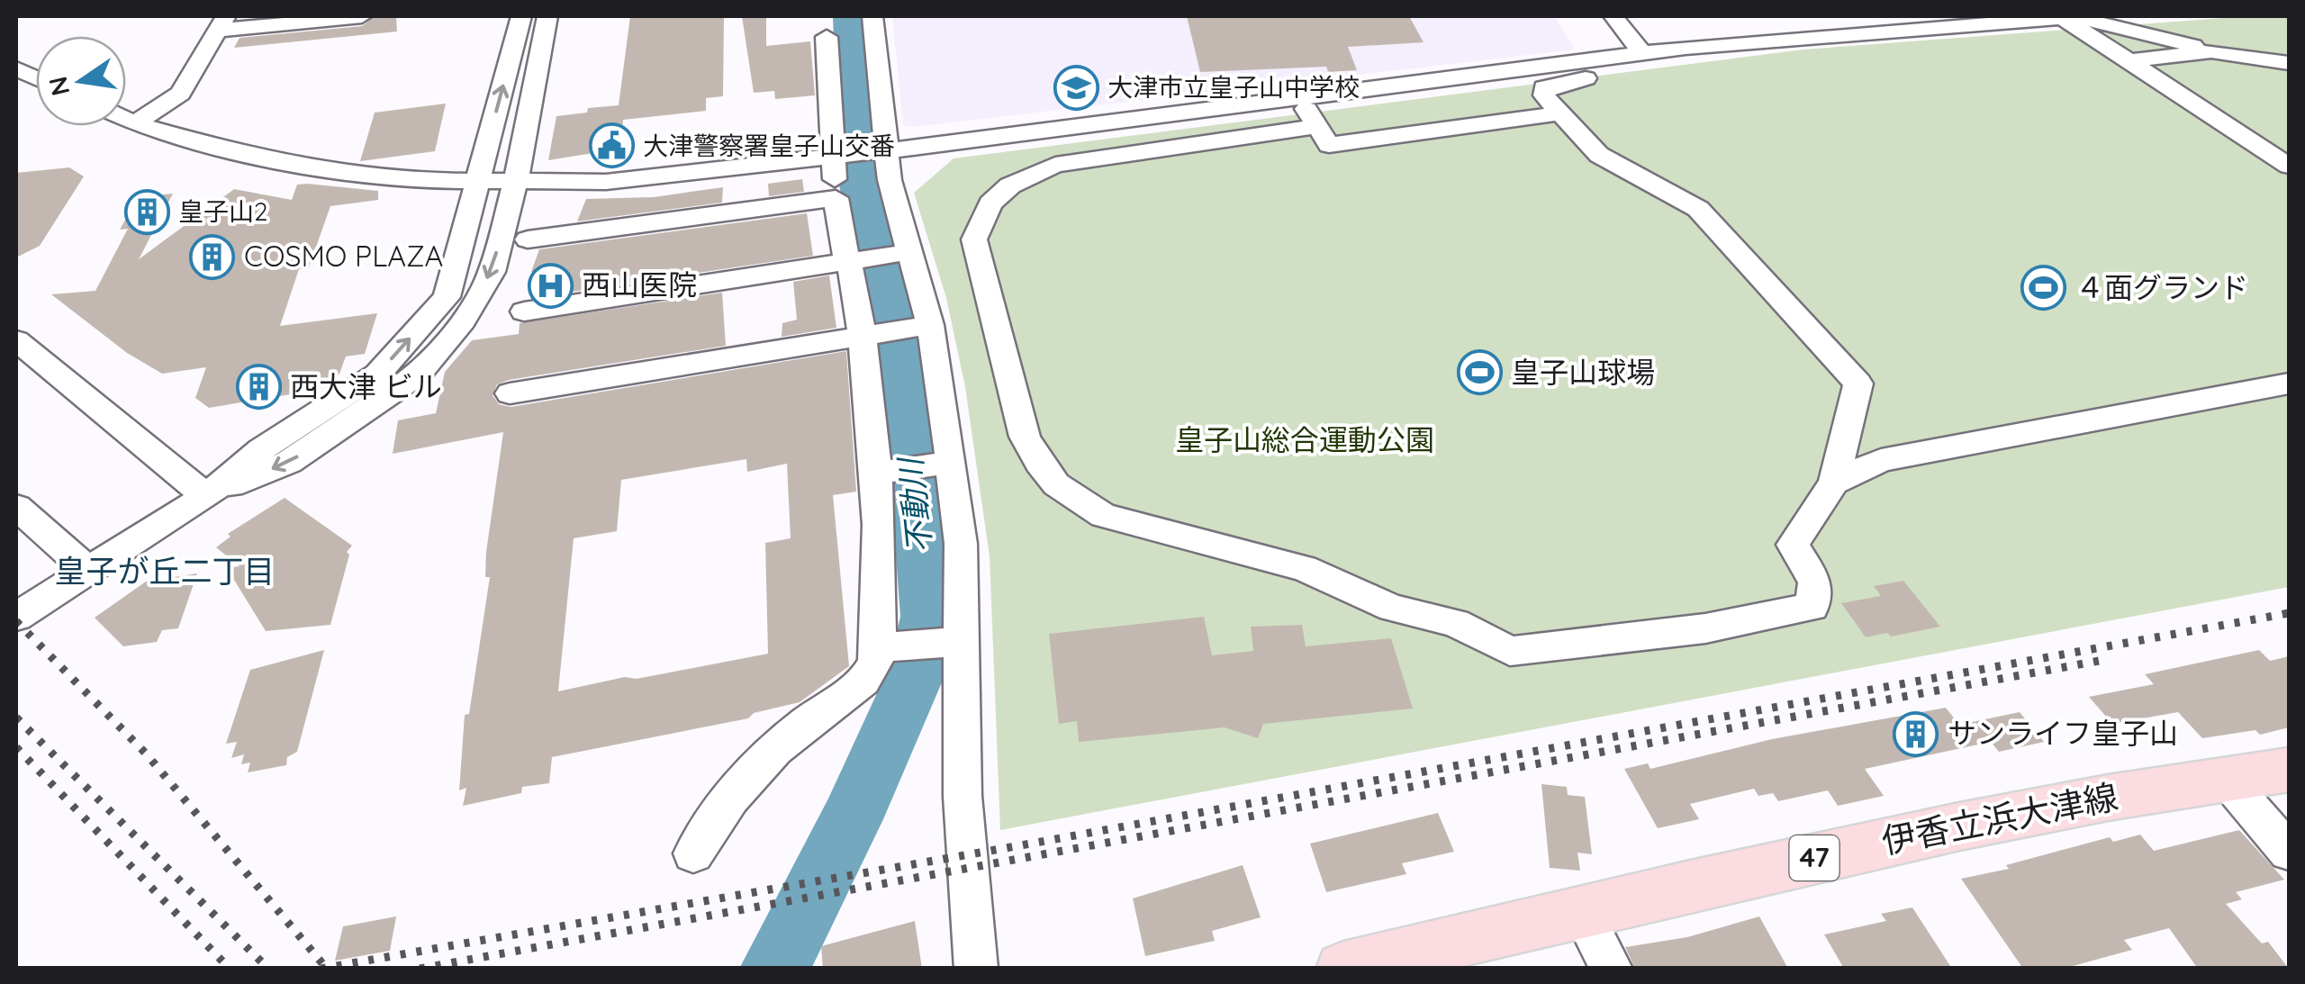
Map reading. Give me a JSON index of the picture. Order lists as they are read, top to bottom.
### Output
{
  "streets": {
    "main road": ["伊香立浜大津線", "47"]
  },
  "districts": ["皇子が丘二丁目"],
  "water": ["不動川"],
  "parks": ["皇子山総合運動公園"],
  "places": {
    "school or university": ["大津市立皇子山中学校"],
    "public building": ["大津警察署皇子山交番"],
    "building": [
      "皇子山2",
      "COSMO PLAZA",
      "西大津 ビル",
      "サンライフ皇子山"
    ],
    "hospital": ["西山医院"],
    "sports": ["４面グランド", "皇子山球場"]
  },
  "north": "left"
}
